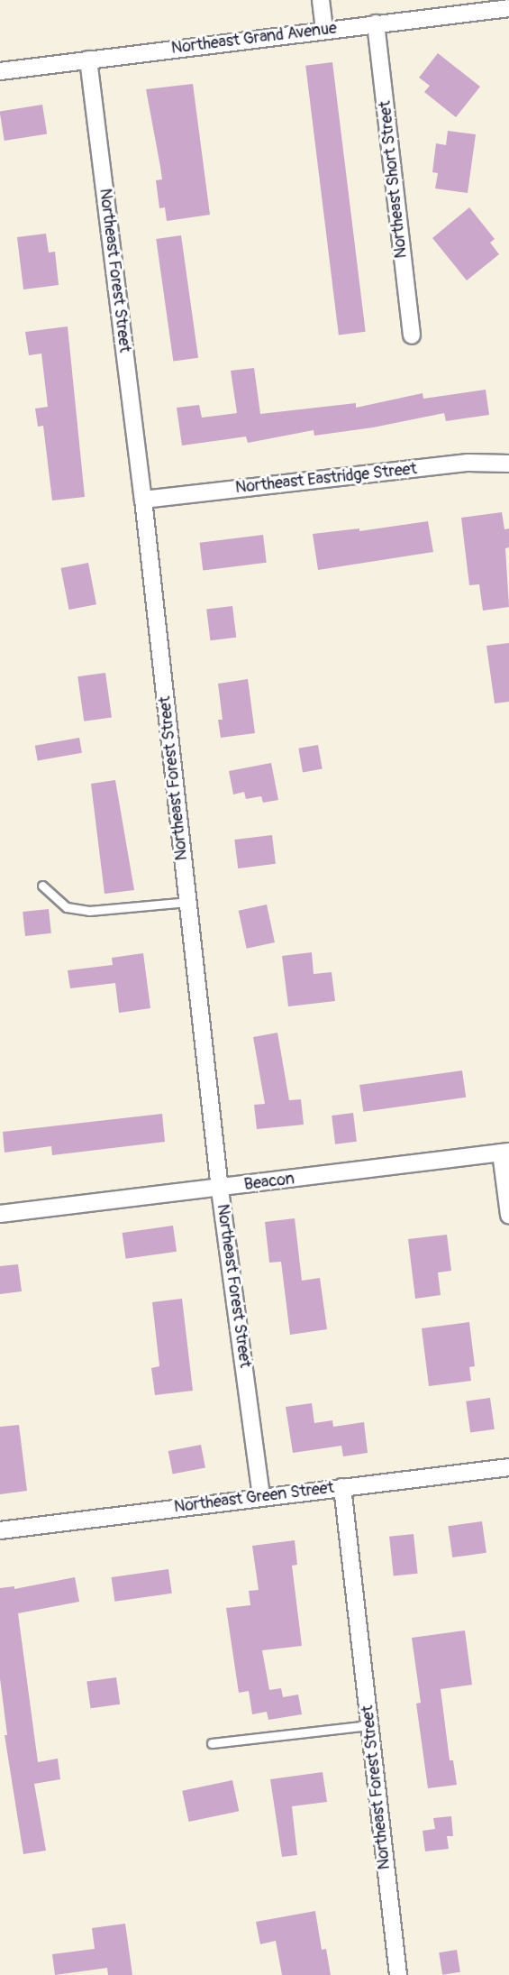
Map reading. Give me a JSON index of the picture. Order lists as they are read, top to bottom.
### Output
{
  "streets": {
    "street": [
      "Northeast Grand Avenue",
      "Northeast Short Street",
      "Northeast Forest Street",
      "Northeast Eastridge Street",
      "Beacon",
      "Northeast Green Street"
    ]
  },
  "crossings": [
    ["Northeast Grand Avenue", "Northeast Short Street"],
    ["Northeast Grand Avenue", "Northeast Forest Street"],
    ["Northeast Forest Street", "Northeast Eastridge Street"],
    ["Northeast Forest Street", "Beacon"],
    ["Northeast Forest Street", "Northeast Green Street"]
  ]
}
